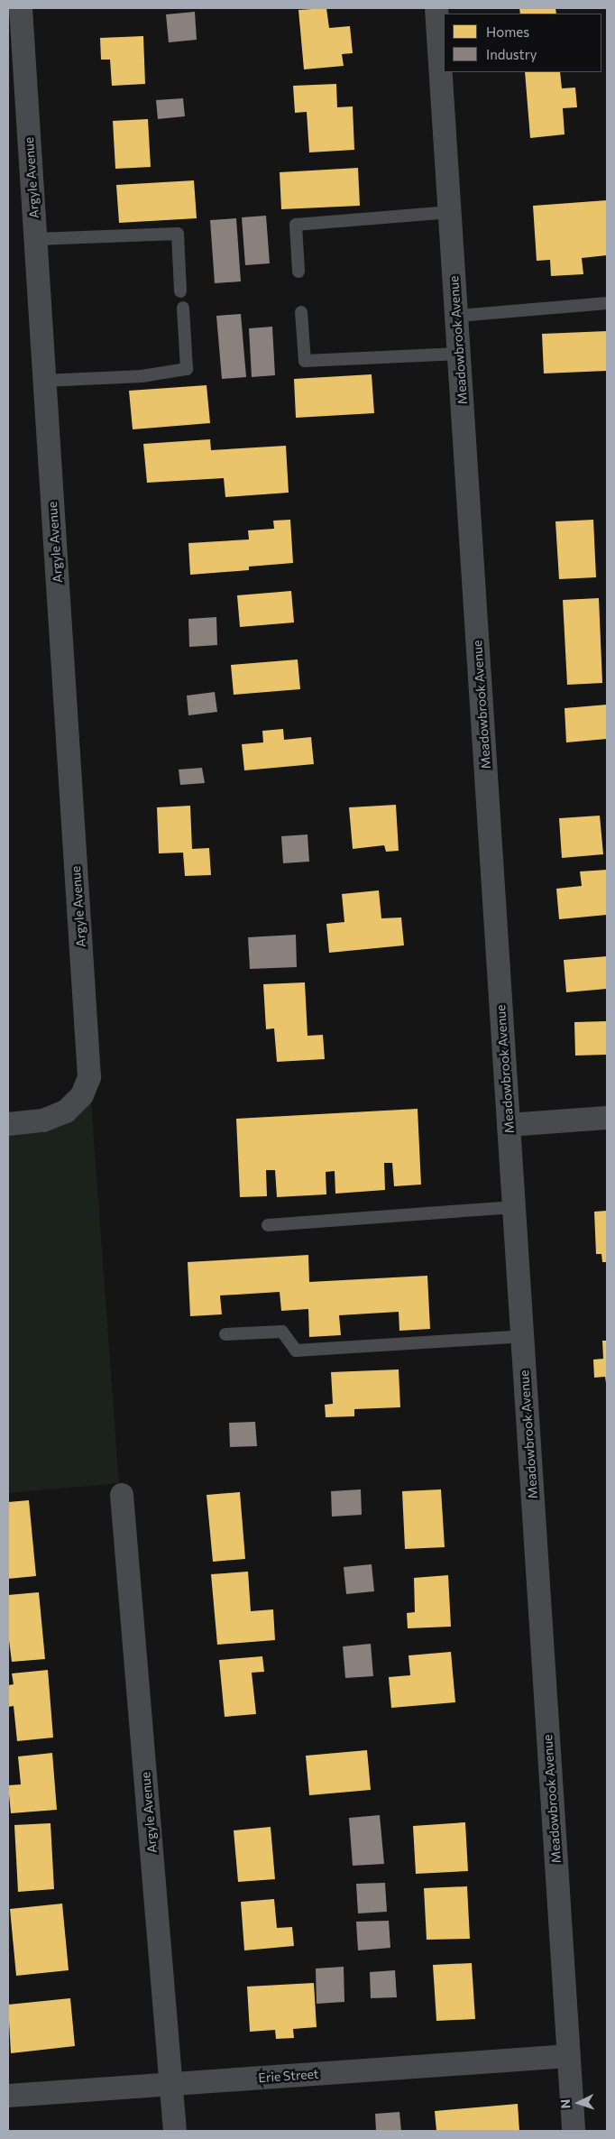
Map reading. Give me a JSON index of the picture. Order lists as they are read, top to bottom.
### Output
{
  "streets": {
    "street": ["Argyle Avenue", "Meadowbrook Avenue", "Erie Street"]
  },
  "crossings": [
    ["Argyle Avenue", "Erie Street"],
    ["Meadowbrook Avenue", "Erie Street"]
  ],
  "legend": ["Homes", "Industry"],
  "north": "left"
}
